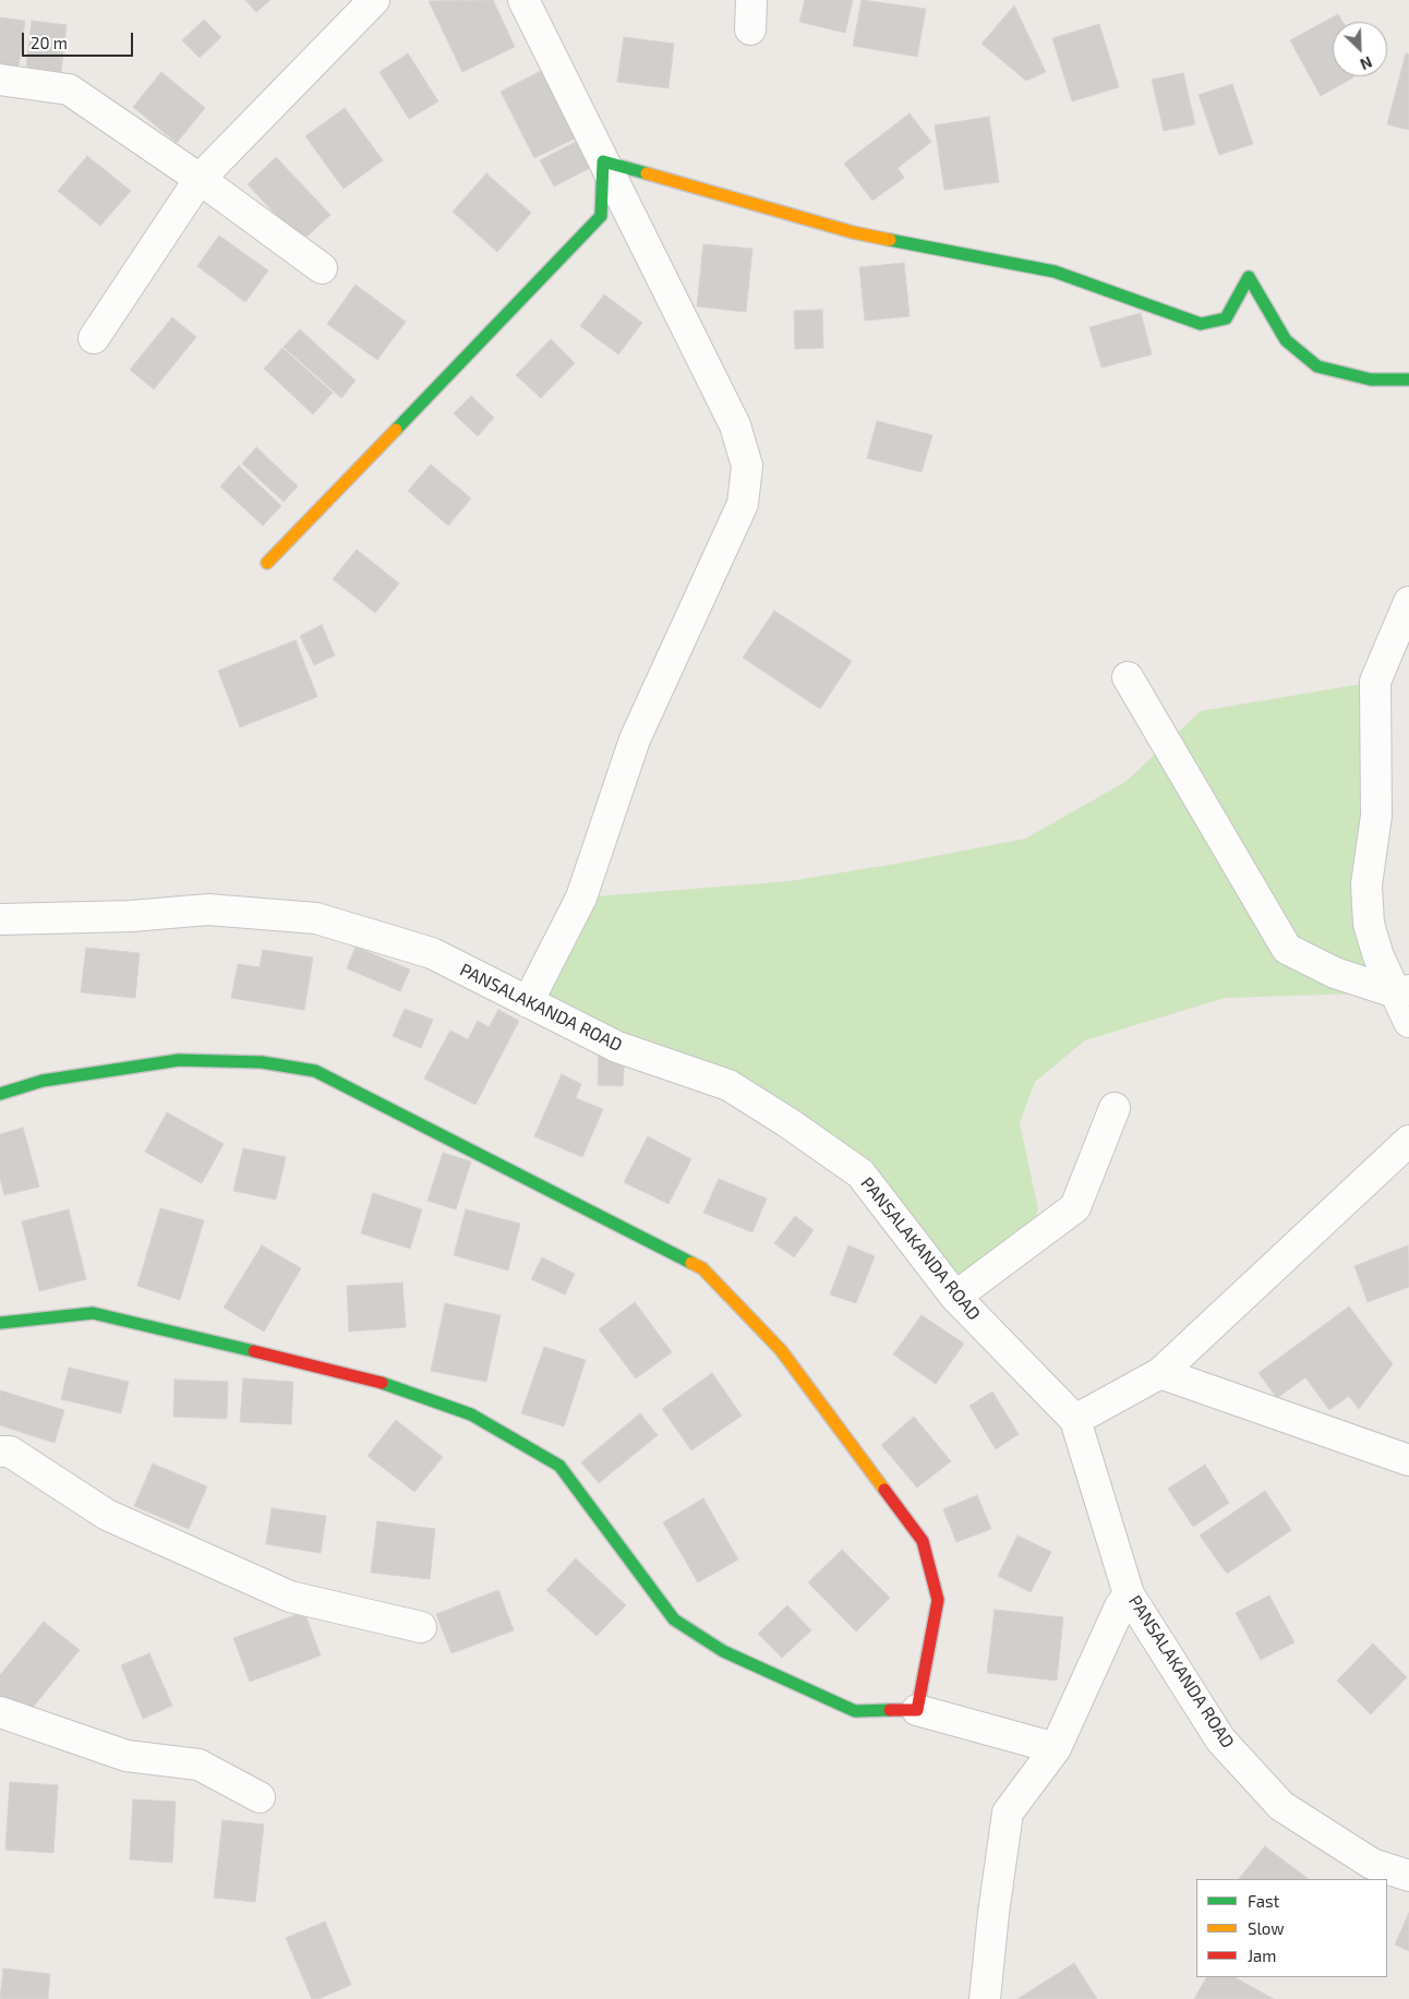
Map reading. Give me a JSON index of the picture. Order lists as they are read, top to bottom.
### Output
{
  "streets": {
    "street": ["PANSALAKANDA ROAD"]
  },
  "legend": ["Fast", "Slow", "Jam"],
  "scale_bar": "20 m",
  "north": "bottom right"
}
